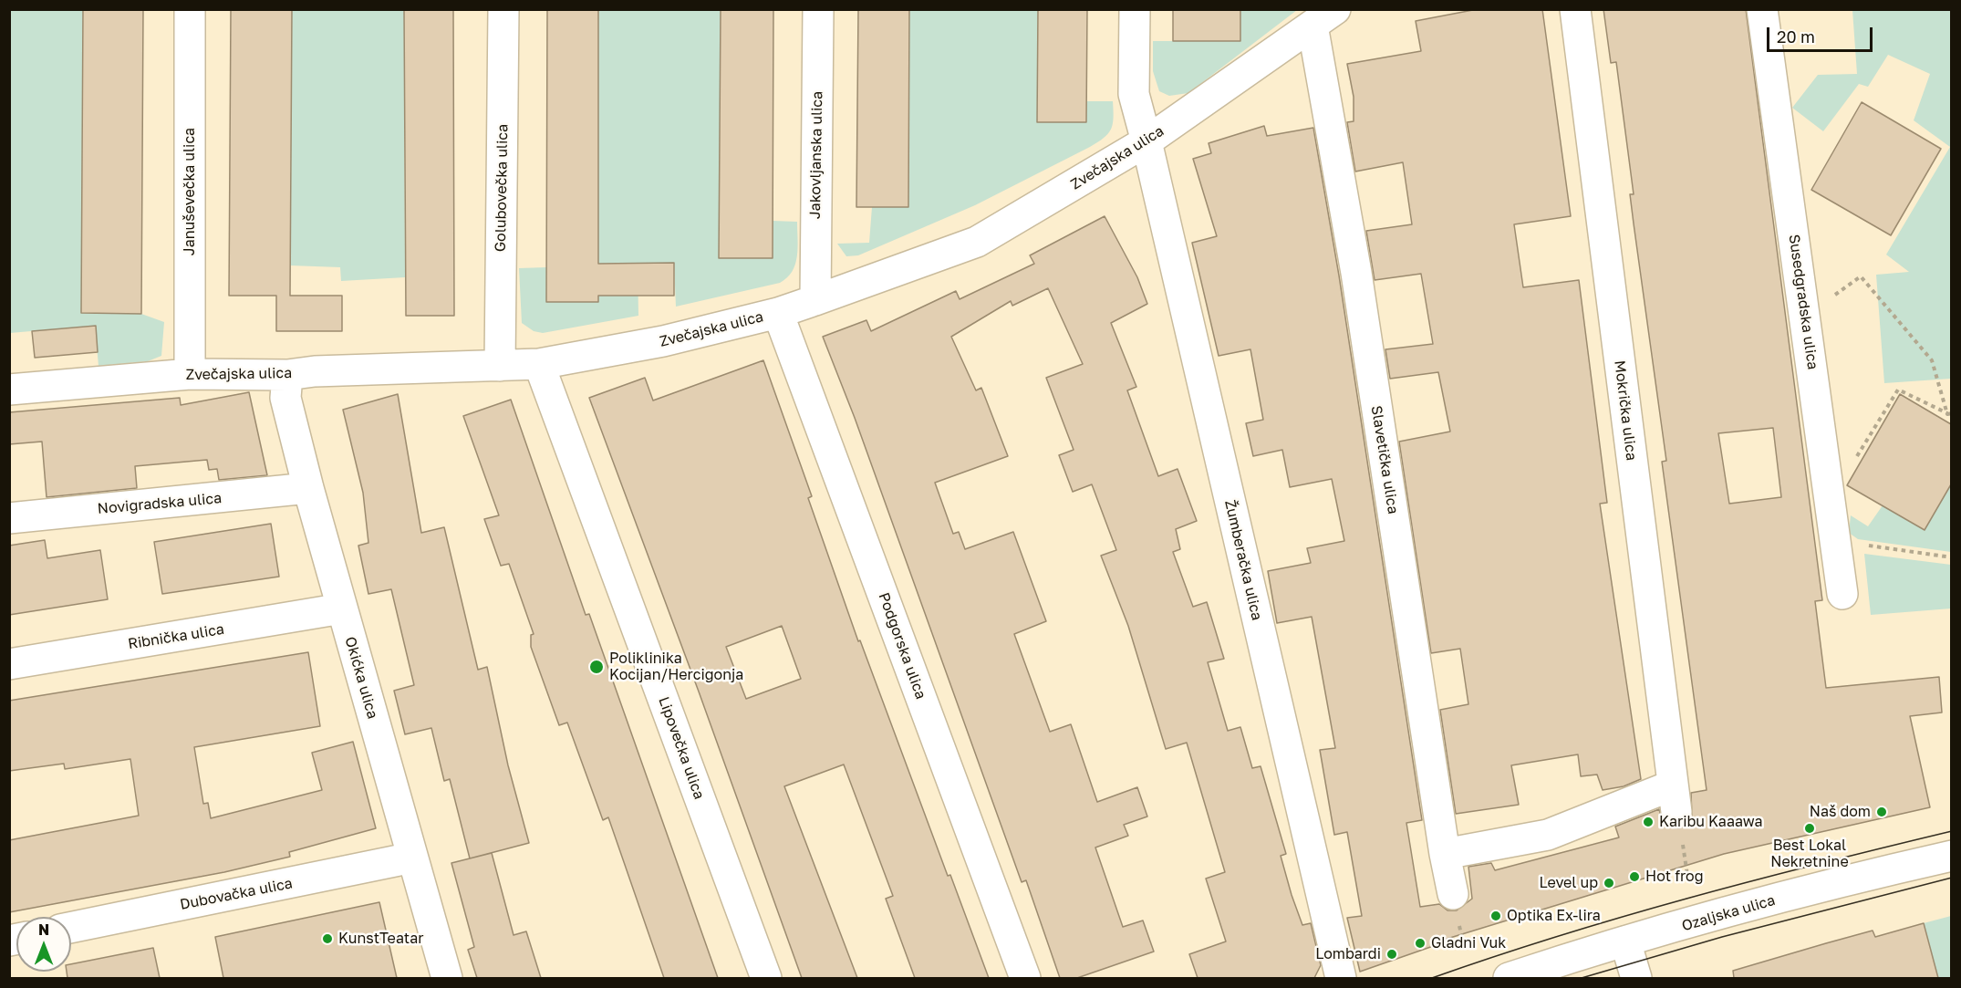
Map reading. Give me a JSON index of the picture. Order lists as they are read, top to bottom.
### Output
{
  "streets": {
    "street": [
      "Jakovljanska ulica",
      "Zvečajska ulica",
      "Golubovečka ulica",
      "Januševečka ulica",
      "Susedgradska ulica",
      "Mokrička ulica",
      "Slavetička ulica",
      "Novigradska ulica",
      "Žumberačka ulica",
      "Ribnička ulica",
      "Podgorska ulica",
      "Okićka ulica",
      "Lipovečka ulica",
      "Dubovačka ulica",
      "Ozaljska ulica"
    ]
  },
  "crossings": [
    ["Jakovljanska ulica", "Zvečajska ulica"],
    ["Zvečajska ulica", "Golubovečka ulica"],
    ["Zvečajska ulica", "Januševečka ulica"],
    ["Zvečajska ulica", "Slavetička ulica"],
    ["Zvečajska ulica", "Žumberačka ulica"],
    ["Zvečajska ulica", "Podgorska ulica"],
    ["Zvečajska ulica", "Okićka ulica"],
    ["Zvečajska ulica", "Lipovečka ulica"],
    ["Mokrička ulica", "Slavetička ulica"],
    ["Novigradska ulica", "Okićka ulica"],
    ["Ribnička ulica", "Okićka ulica"],
    ["Okićka ulica", "Dubovačka ulica"]
  ],
  "places": [
    "Poliklinika Kocijan/Hercigonja",
    "Naš dom",
    "Karibu Kaaawa",
    "Best Lokal Nekretnine",
    "Hot frog",
    "Level up",
    "Optika Ex-lira",
    "KunstTeatar",
    "Gladni Vuk",
    "Lombardi"
  ],
  "scale_bar": "20 m",
  "north": "top"
}
